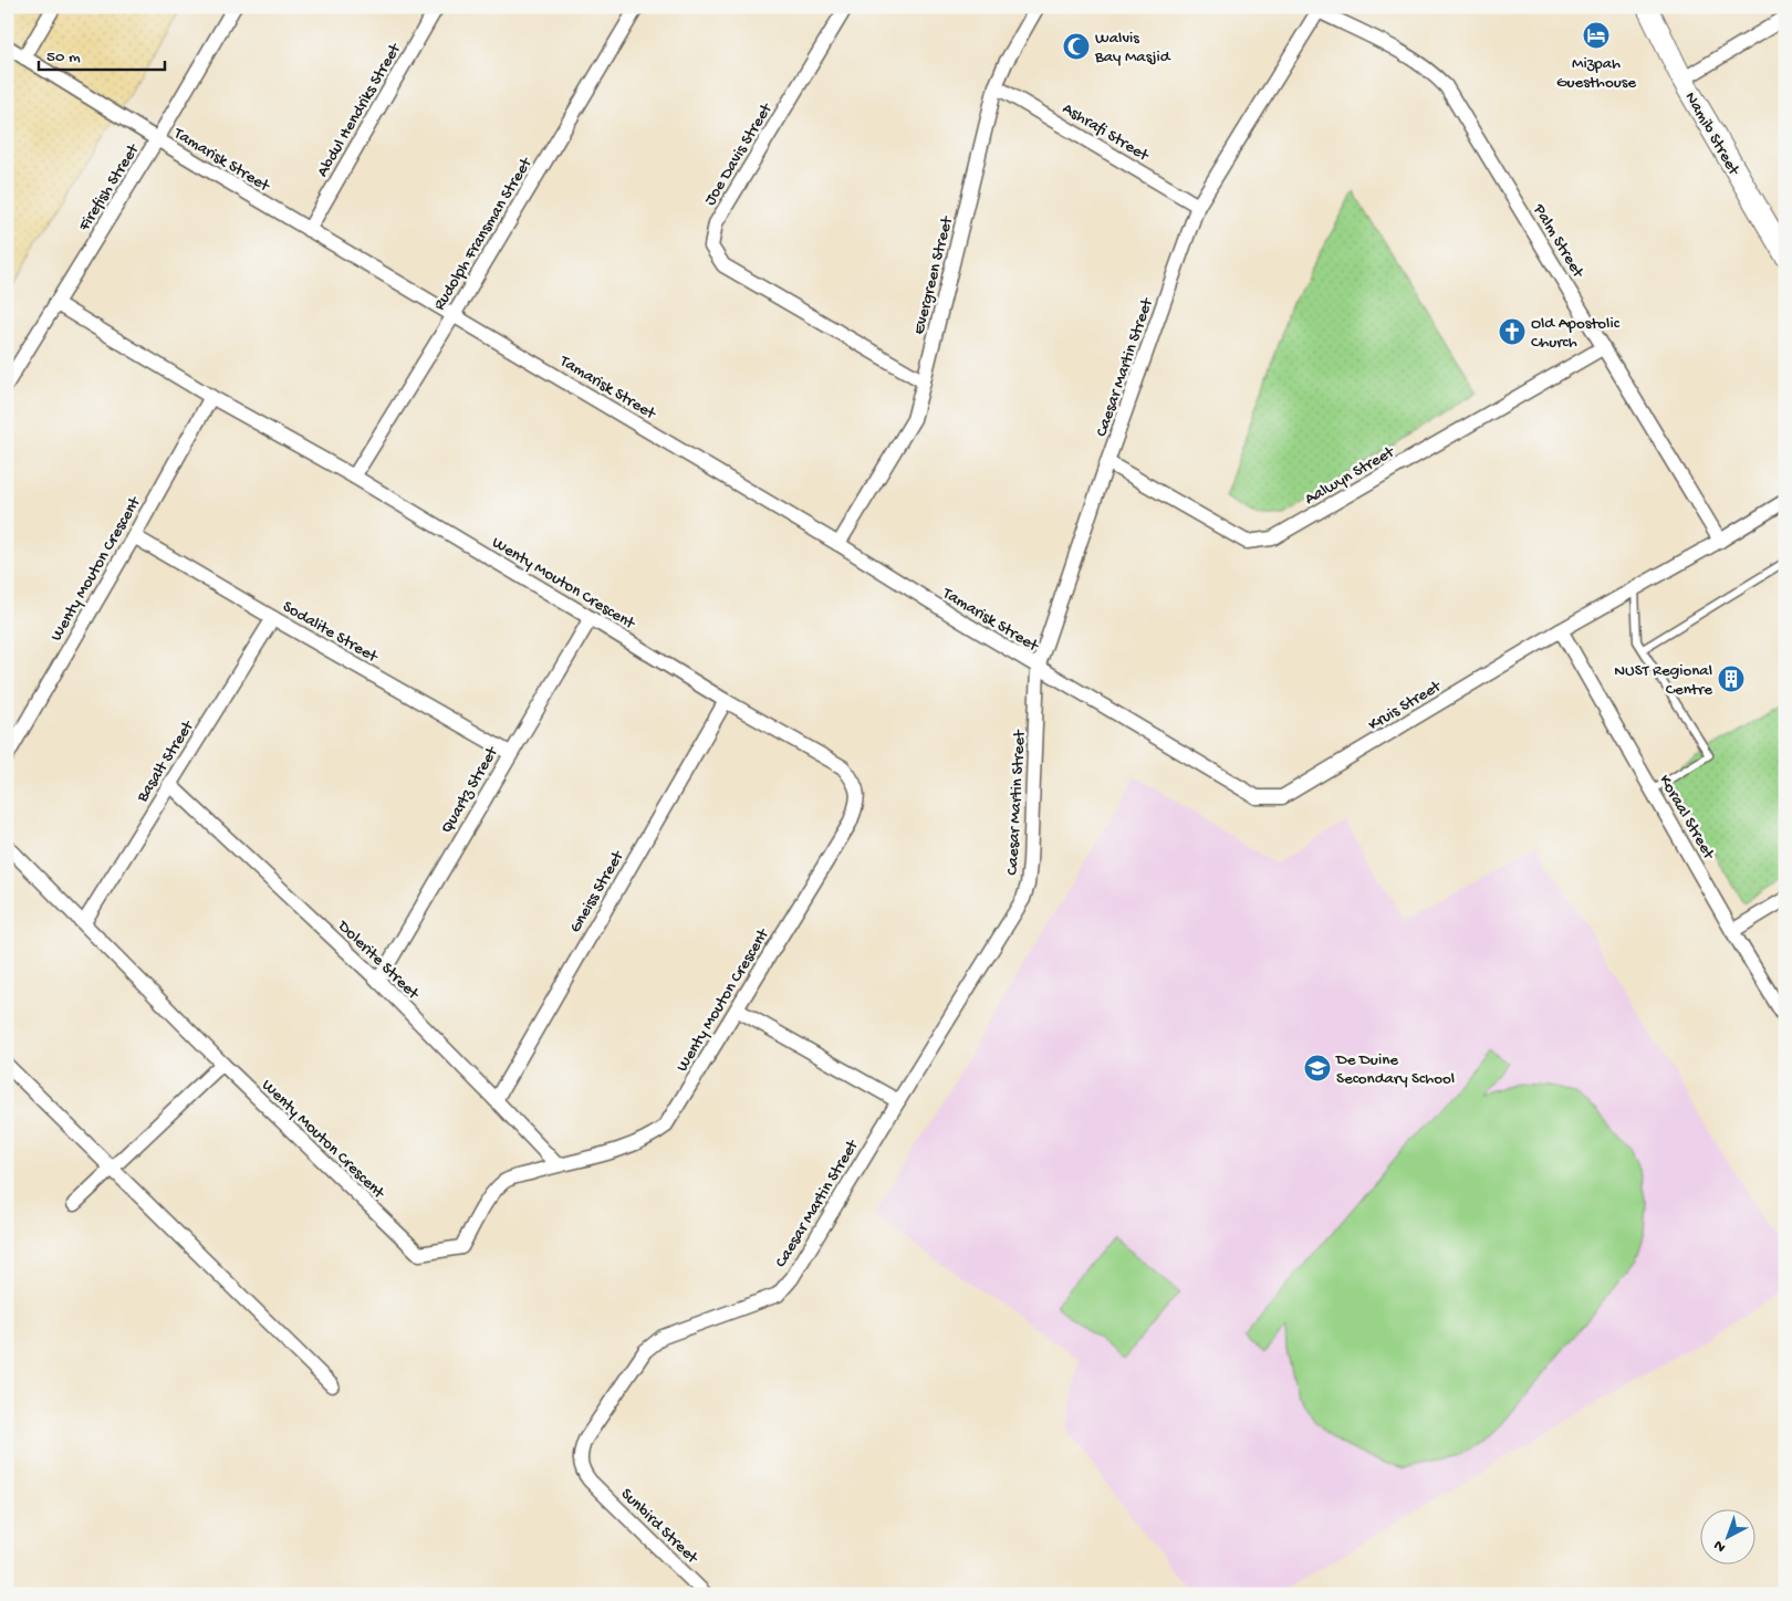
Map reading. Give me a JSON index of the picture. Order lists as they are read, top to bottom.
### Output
{
  "streets": {
    "street": [
      "Abdul Hendriks Street",
      "Ashrafi Street",
      "Namib Street",
      "Joe Davis Street",
      "Tamarisk Street",
      "Firefish Street",
      "Rudolph Fransman Street",
      "Palm Street",
      "Evergreen Street",
      "Caesar Martin Street",
      "Aalwyn Street",
      "Wenty Mouton Crescent",
      "Sodalite Street",
      "Kruis Street",
      "Basalt Street",
      "Quartz Street",
      "Koraal Street",
      "Gneiss Street",
      "Dolerite Street",
      "Sunbird Street"
    ]
  },
  "crossings": [
    ["Abdul Hendriks Street", "Tamarisk Street"],
    ["Ashrafi Street", "Evergreen Street"],
    ["Ashrafi Street", "Caesar Martin Street"],
    ["Joe Davis Street", "Evergreen Street"],
    ["Tamarisk Street", "Firefish Street"],
    ["Tamarisk Street", "Rudolph Fransman Street"],
    ["Tamarisk Street", "Evergreen Street"],
    ["Tamarisk Street", "Caesar Martin Street"],
    ["Tamarisk Street", "Kruis Street"],
    ["Firefish Street", "Wenty Mouton Crescent"],
    ["Rudolph Fransman Street", "Wenty Mouton Crescent"],
    ["Palm Street", "Caesar Martin Street"],
    ["Palm Street", "Aalwyn Street"],
    ["Palm Street", "Kruis Street"],
    ["Caesar Martin Street", "Aalwyn Street"],
    ["Caesar Martin Street", "Kruis Street"],
    ["Caesar Martin Street", "Sunbird Street"],
    ["Wenty Mouton Crescent", "Sodalite Street"],
    ["Wenty Mouton Crescent", "Basalt Street"],
    ["Wenty Mouton Crescent", "Quartz Street"],
    ["Wenty Mouton Crescent", "Gneiss Street"],
    ["Wenty Mouton Crescent", "Dolerite Street"],
    ["Sodalite Street", "Basalt Street"],
    ["Sodalite Street", "Quartz Street"],
    ["Kruis Street", "Koraal Street"],
    ["Basalt Street", "Dolerite Street"],
    ["Quartz Street", "Dolerite Street"],
    ["Gneiss Street", "Dolerite Street"]
  ],
  "places": {
    "hotel": ["Mizpah Guesthouse"],
    "mosque": ["Walvis Bay Masjid"],
    "church": ["Old Apostolic Church"],
    "building": ["NUST Regional Centre"],
    "school or university": ["De Duine Secondary School"]
  },
  "scale_bar": "50 m",
  "north": "bottom left"
}
